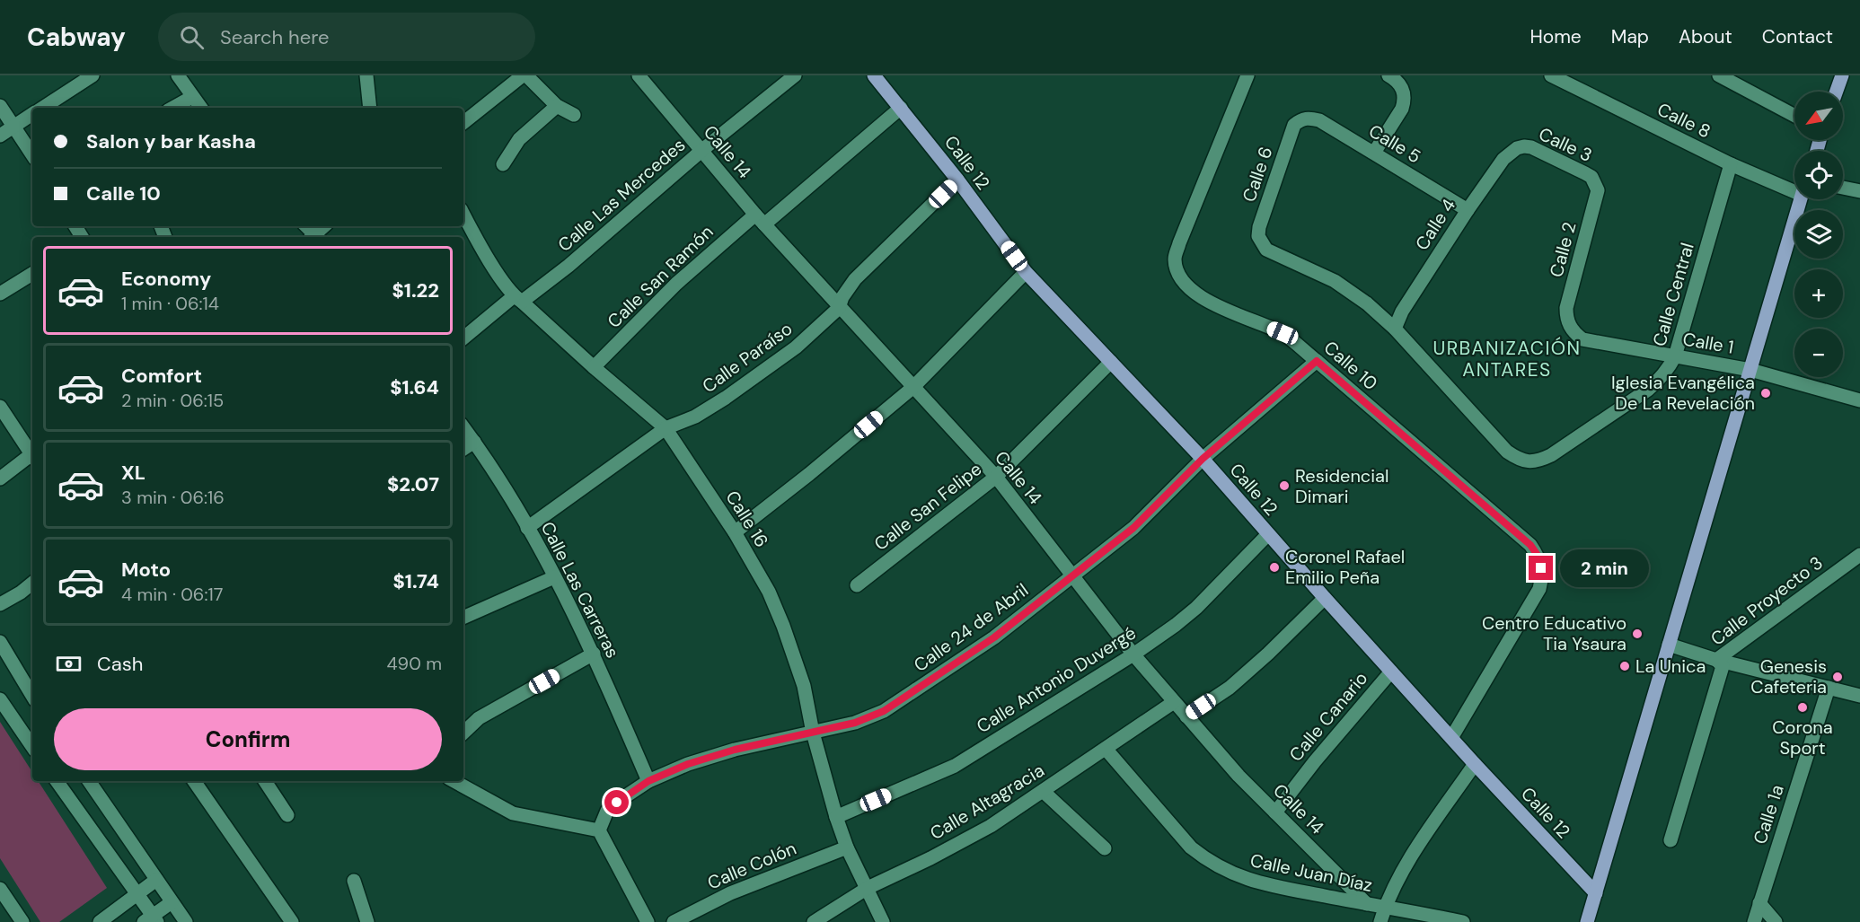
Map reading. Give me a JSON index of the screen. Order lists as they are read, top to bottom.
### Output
{
  "streets": {
    "main road": ["Calle 12"],
    "street": [
      "Calle 8",
      "Calle 5",
      "Calle 3",
      "Calle 14",
      "Calle 6",
      "Calle Las Mercedes",
      "Calle 4",
      "Calle 2",
      "Calle San Ramón",
      "Calle Central",
      "Calle 1",
      "Calle Paraíso",
      "Calle 10",
      "Calle San Felipe",
      "Calle 16",
      "Calle Las Carreras",
      "Calle Proyecto 3",
      "Calle 24 de Abril",
      "Calle Antonio Duvergé",
      "Calle Canario",
      "Calle Altagracia",
      "Calle 1a",
      "Calle Colón",
      "Calle Juan Díaz"
    ]
  },
  "crossings": [
    ["Calle 8", "Calle Central"],
    ["Calle 5", "Calle 6"],
    ["Calle 5", "Calle 4"],
    ["Calle 3", "Calle 4"],
    ["Calle 3", "Calle 2"],
    ["Calle 14", "Calle Las Mercedes"],
    ["Calle 14", "Calle San Ramón"],
    ["Calle 14", "Calle Paraíso"],
    ["Calle 14", "Calle San Felipe"],
    ["Calle 14", "Calle 24 de Abril"],
    ["Calle 14", "Calle Antonio Duvergé"],
    ["Calle 14", "Calle Canario"],
    ["Calle 14", "Calle Altagracia"],
    ["Calle 14", "Calle Juan Díaz"],
    ["Calle 12", "Calle San Ramón"],
    ["Calle 12", "Calle Paraíso"],
    ["Calle 12", "Calle 10"],
    ["Calle 12", "Calle San Felipe"],
    ["Calle 12", "Calle 24 de Abril"],
    ["Calle 12", "Calle Antonio Duvergé"],
    ["Calle 12", "Calle Canario"],
    ["Calle 6", "Calle Central"],
    ["Calle Las Mercedes", "Calle 16"],
    ["Calle 4", "Calle Central"],
    ["Calle 2", "Calle 1"],
    ["Calle San Ramón", "Calle 16"],
    ["Calle Central", "Calle 1"],
    ["Calle Paraíso", "Calle 16"],
    ["Calle Paraíso", "Calle Las Carreras"],
    ["Calle 10", "Calle 24 de Abril"],
    ["Calle 16", "Calle 24 de Abril"],
    ["Calle 16", "Calle Antonio Duvergé"],
    ["Calle 16", "Calle Altagracia"],
    ["Calle 16", "Calle Colón"],
    ["Calle Las Carreras", "Calle 24 de Abril"],
    ["Calle Altagracia", "Calle Juan Díaz"]
  ],
  "districts": ["URBANIZACIÓN ANTARES"],
  "places": [
    "Iglesia Evangélica De La Revelación",
    "Residencial Dimari",
    "Coronel Rafael Emilio Peña",
    "Centro Educativo Tia Ysaura",
    "La Unica",
    "Genesis Cafeteria",
    "Corona Sport"
  ],
  "north": "bottom left",
  "page": {
    "header": "Cabway",
    "search": "Search here",
    "nav": [
      "Home",
      "Map",
      "About",
      "Contact"
    ],
    "map_buttons": ["+", "−"],
    "banner": ["Salon y bar Kasha", "Calle 10"],
    "list": [
      {
        "name": "Economy",
        "note": "1 min · 06:14",
        "value": "$1.22"
      },
      {
        "name": "Comfort",
        "note": "2 min · 06:15",
        "value": "$1.64"
      },
      {
        "name": "XL",
        "note": "3 min · 06:16",
        "value": "$2.07"
      },
      {
        "name": "Moto",
        "note": "4 min · 06:17",
        "value": "$1.74"
      }
    ],
    "bubble": "2 min",
    "pay": ["Cash", "490 m"],
    "buttons": "Confirm"
  }
}
